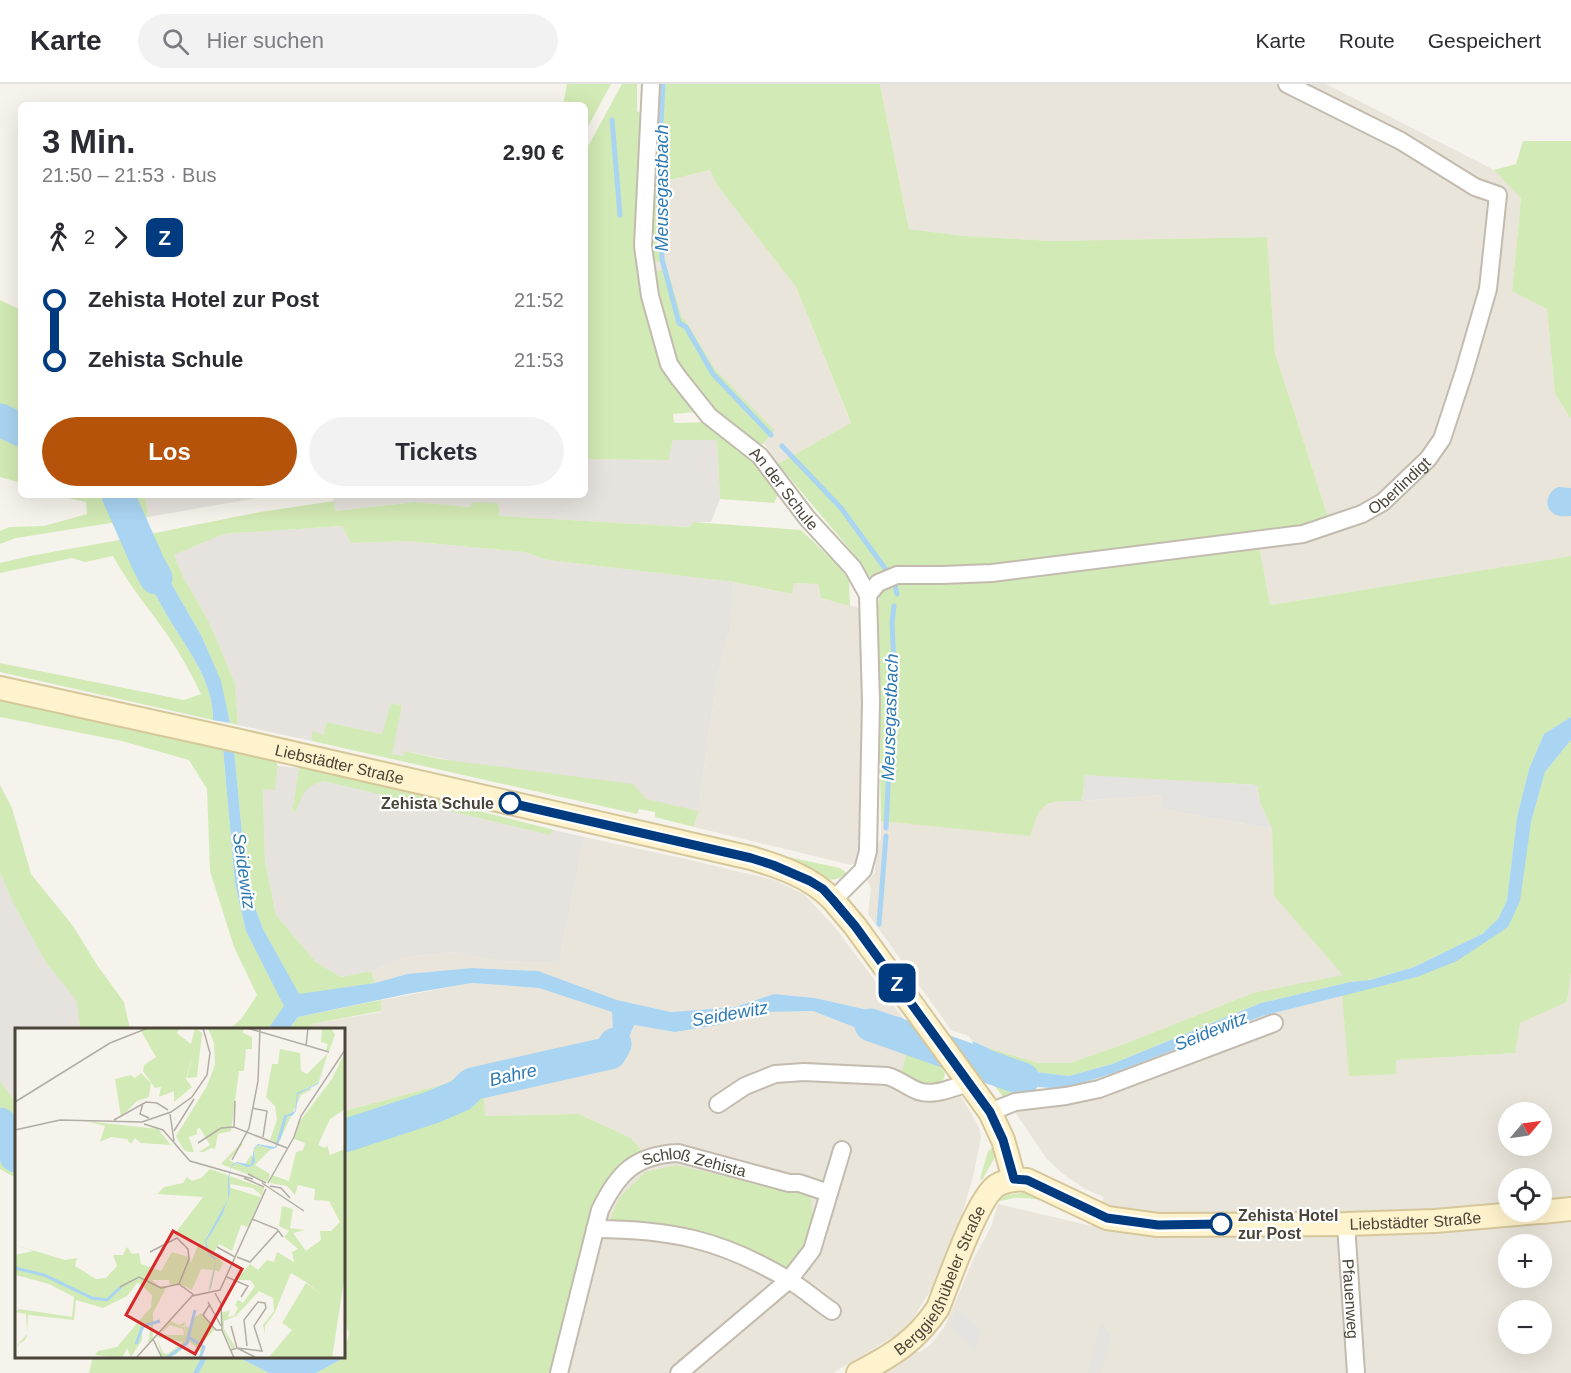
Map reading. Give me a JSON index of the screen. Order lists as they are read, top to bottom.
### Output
{
  "streets": {
    "main road": ["Liebstädter Straße", "Berggießhübeler Straße"],
    "street": [
      "Oberlindigt",
      "An der Schule",
      "Schloß Zehista",
      "Pfauenweg"
    ]
  },
  "crossings": [
    ["Oberlindigt", "An der Schule"],
    ["An der Schule", "Liebstädter Straße"],
    ["Liebstädter Straße", "Berggießhübeler Straße"],
    ["Liebstädter Straße", "Pfauenweg"]
  ],
  "water": ["Meusegastbach", "Seidewitz", "Bahre"],
  "places": ["Zehista Schule", "Zehista Hotel zur Post"],
  "lines": ["bus line Z"],
  "north": "top right",
  "page": {
    "header": "Karte",
    "search": "Hier suchen",
    "nav": ["Karte", "Route", "Gespeichert"],
    "on_map": "Z",
    "heading": ["3 Min.", "21:50 – 21:53 · Bus", "2.90 €"],
    "legs": ["2", "Z"],
    "list": [
      {
        "name": "Zehista Hotel zur Post",
        "value": "21:52"
      },
      {
        "name": "Zehista Schule",
        "value": "21:53"
      }
    ],
    "buttons": ["Los", "Tickets"],
    "map_buttons": ["+", "−"]
  }
}
